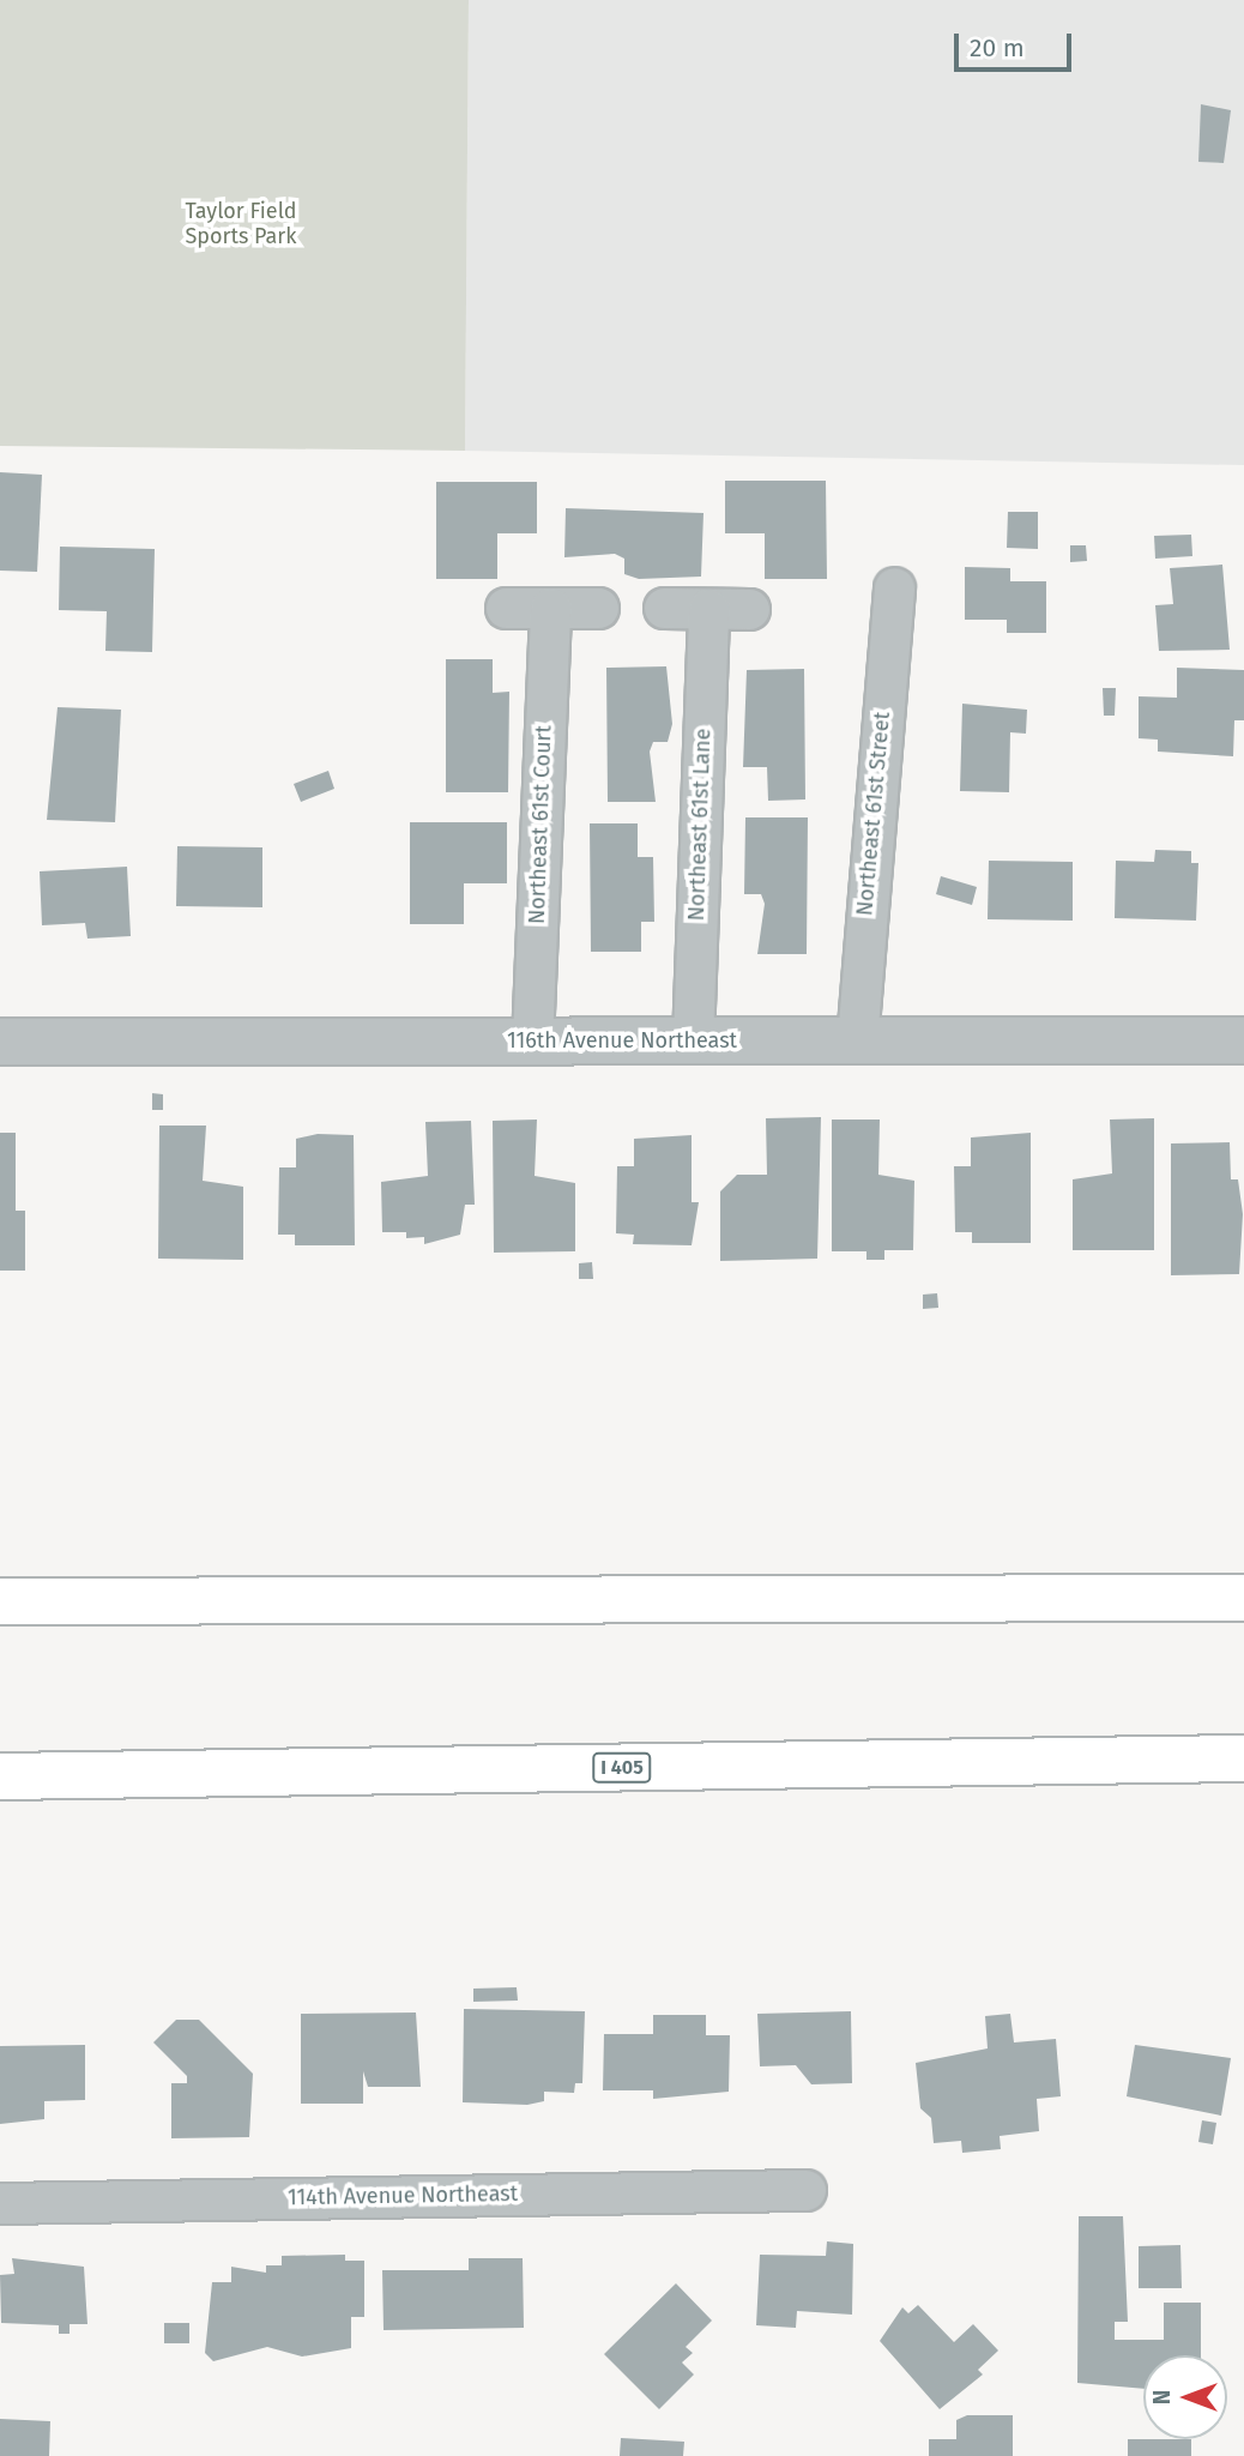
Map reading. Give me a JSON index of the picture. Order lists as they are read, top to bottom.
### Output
{
  "streets": {
    "highway": ["I 405"],
    "street": [
      "Northeast 61st Street",
      "Northeast 61st Court",
      "Northeast 61st Lane",
      "116th Avenue Northeast",
      "114th Avenue Northeast"
    ]
  },
  "crossings": [
    ["Northeast 61st Street", "116th Avenue Northeast"],
    ["Northeast 61st Court", "116th Avenue Northeast"],
    ["Northeast 61st Lane", "116th Avenue Northeast"]
  ],
  "parks": ["Taylor Field Sports Park"],
  "scale_bar": "20 m",
  "north": "left"
}
